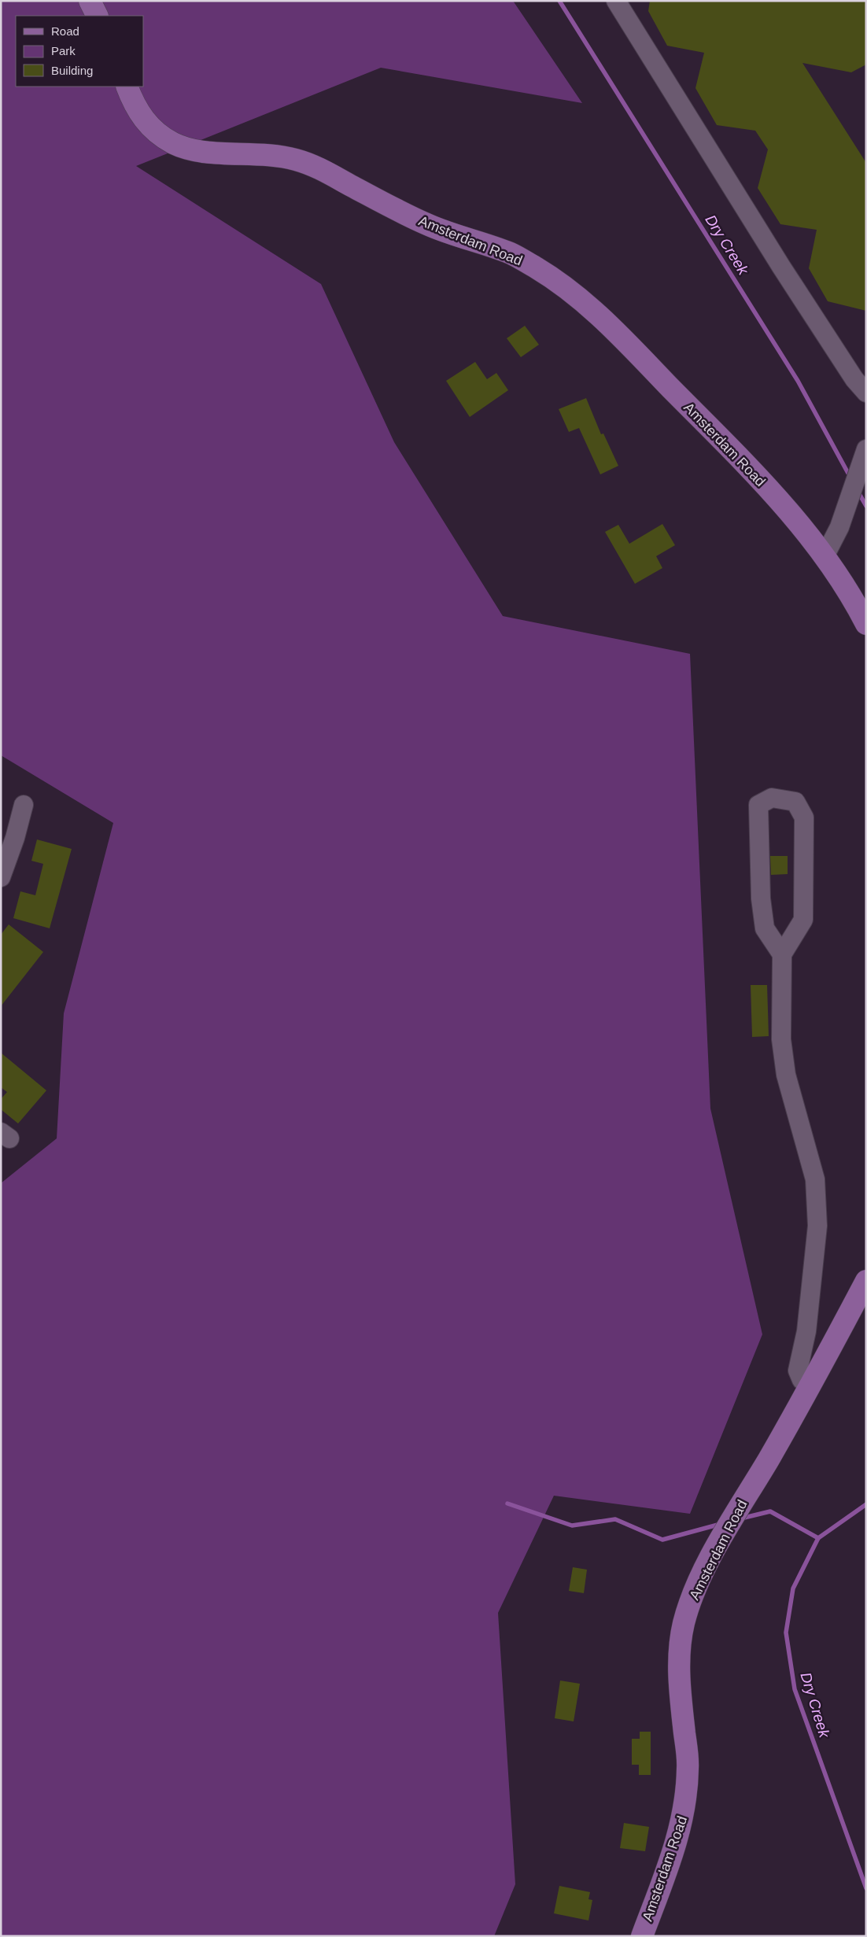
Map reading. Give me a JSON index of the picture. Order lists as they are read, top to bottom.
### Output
{
  "streets": {
    "main road": ["Amsterdam Road"]
  },
  "water": ["Dry Creek"],
  "legend": ["Road", "Park", "Building"]
}
